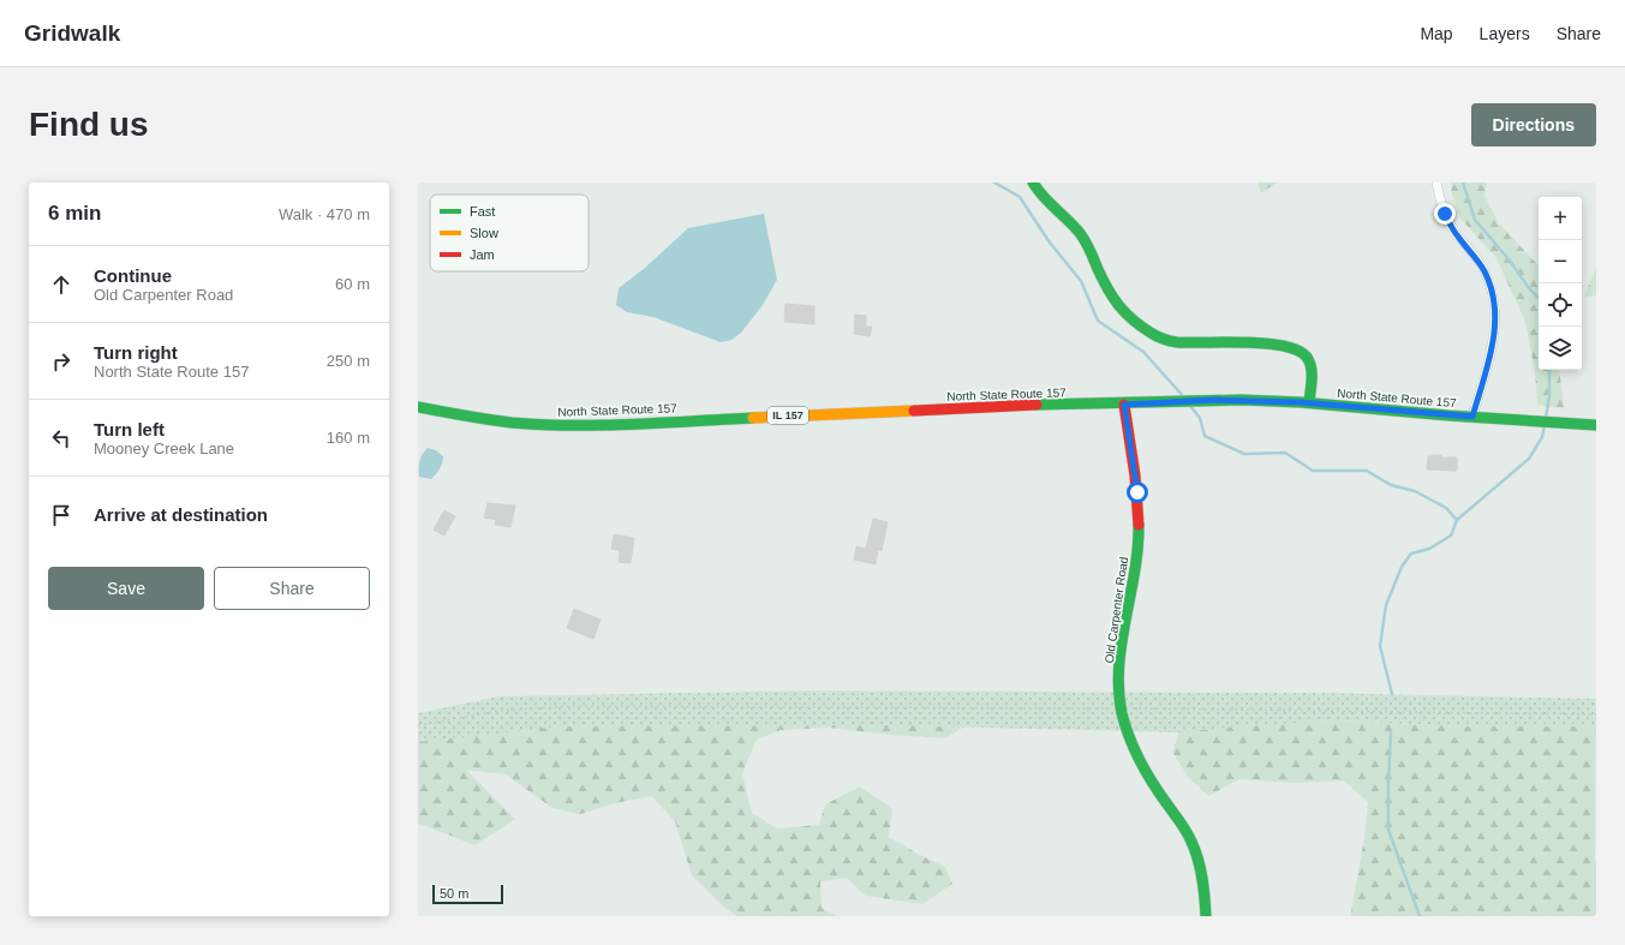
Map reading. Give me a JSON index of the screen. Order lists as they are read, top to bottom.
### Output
{
  "streets": {
    "main road": ["North State Route 157", "IL 157", "Old Carpenter Road"]
  },
  "crossings": [
    ["North State Route 157", "Old Carpenter Road"]
  ],
  "legend": ["Fast", "Slow", "Jam"],
  "scale_bar": "50 m",
  "page": {
    "header": "Gridwalk",
    "nav": ["Map", "Layers", "Share"],
    "buttons": [
      "Directions",
      ["Save", "Share"]
    ],
    "title": "Find us",
    "heading": ["6 min", "Walk · 470 m"],
    "map_buttons": ["+", "−"],
    "list": [
      ["Continue", "Old Carpenter Road", "60 m"],
      ["Turn right", "North State Route 157", "250 m"],
      ["Turn left", "Mooney Creek Lane", "160 m"],
      "Arrive at destination"
    ],
    "scale": "50 m"
  }
}
